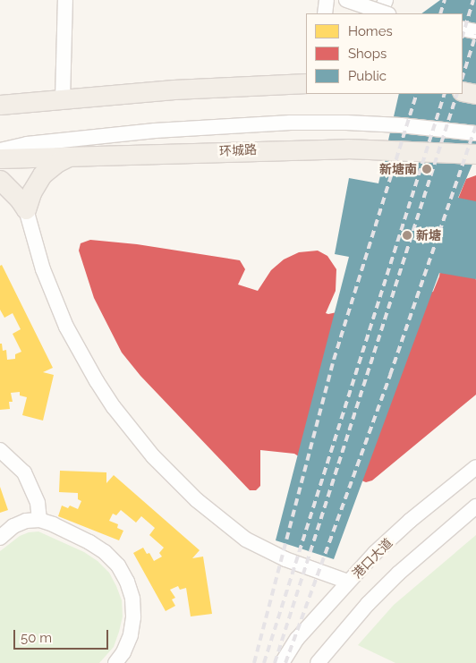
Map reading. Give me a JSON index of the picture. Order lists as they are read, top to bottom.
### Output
{
  "streets": {
    "main road": ["环城路"],
    "street": ["港口大道"]
  },
  "places": ["新塘南", "新塘"],
  "legend": ["Homes", "Shops", "Public"],
  "scale_bar": "50 m"
}
